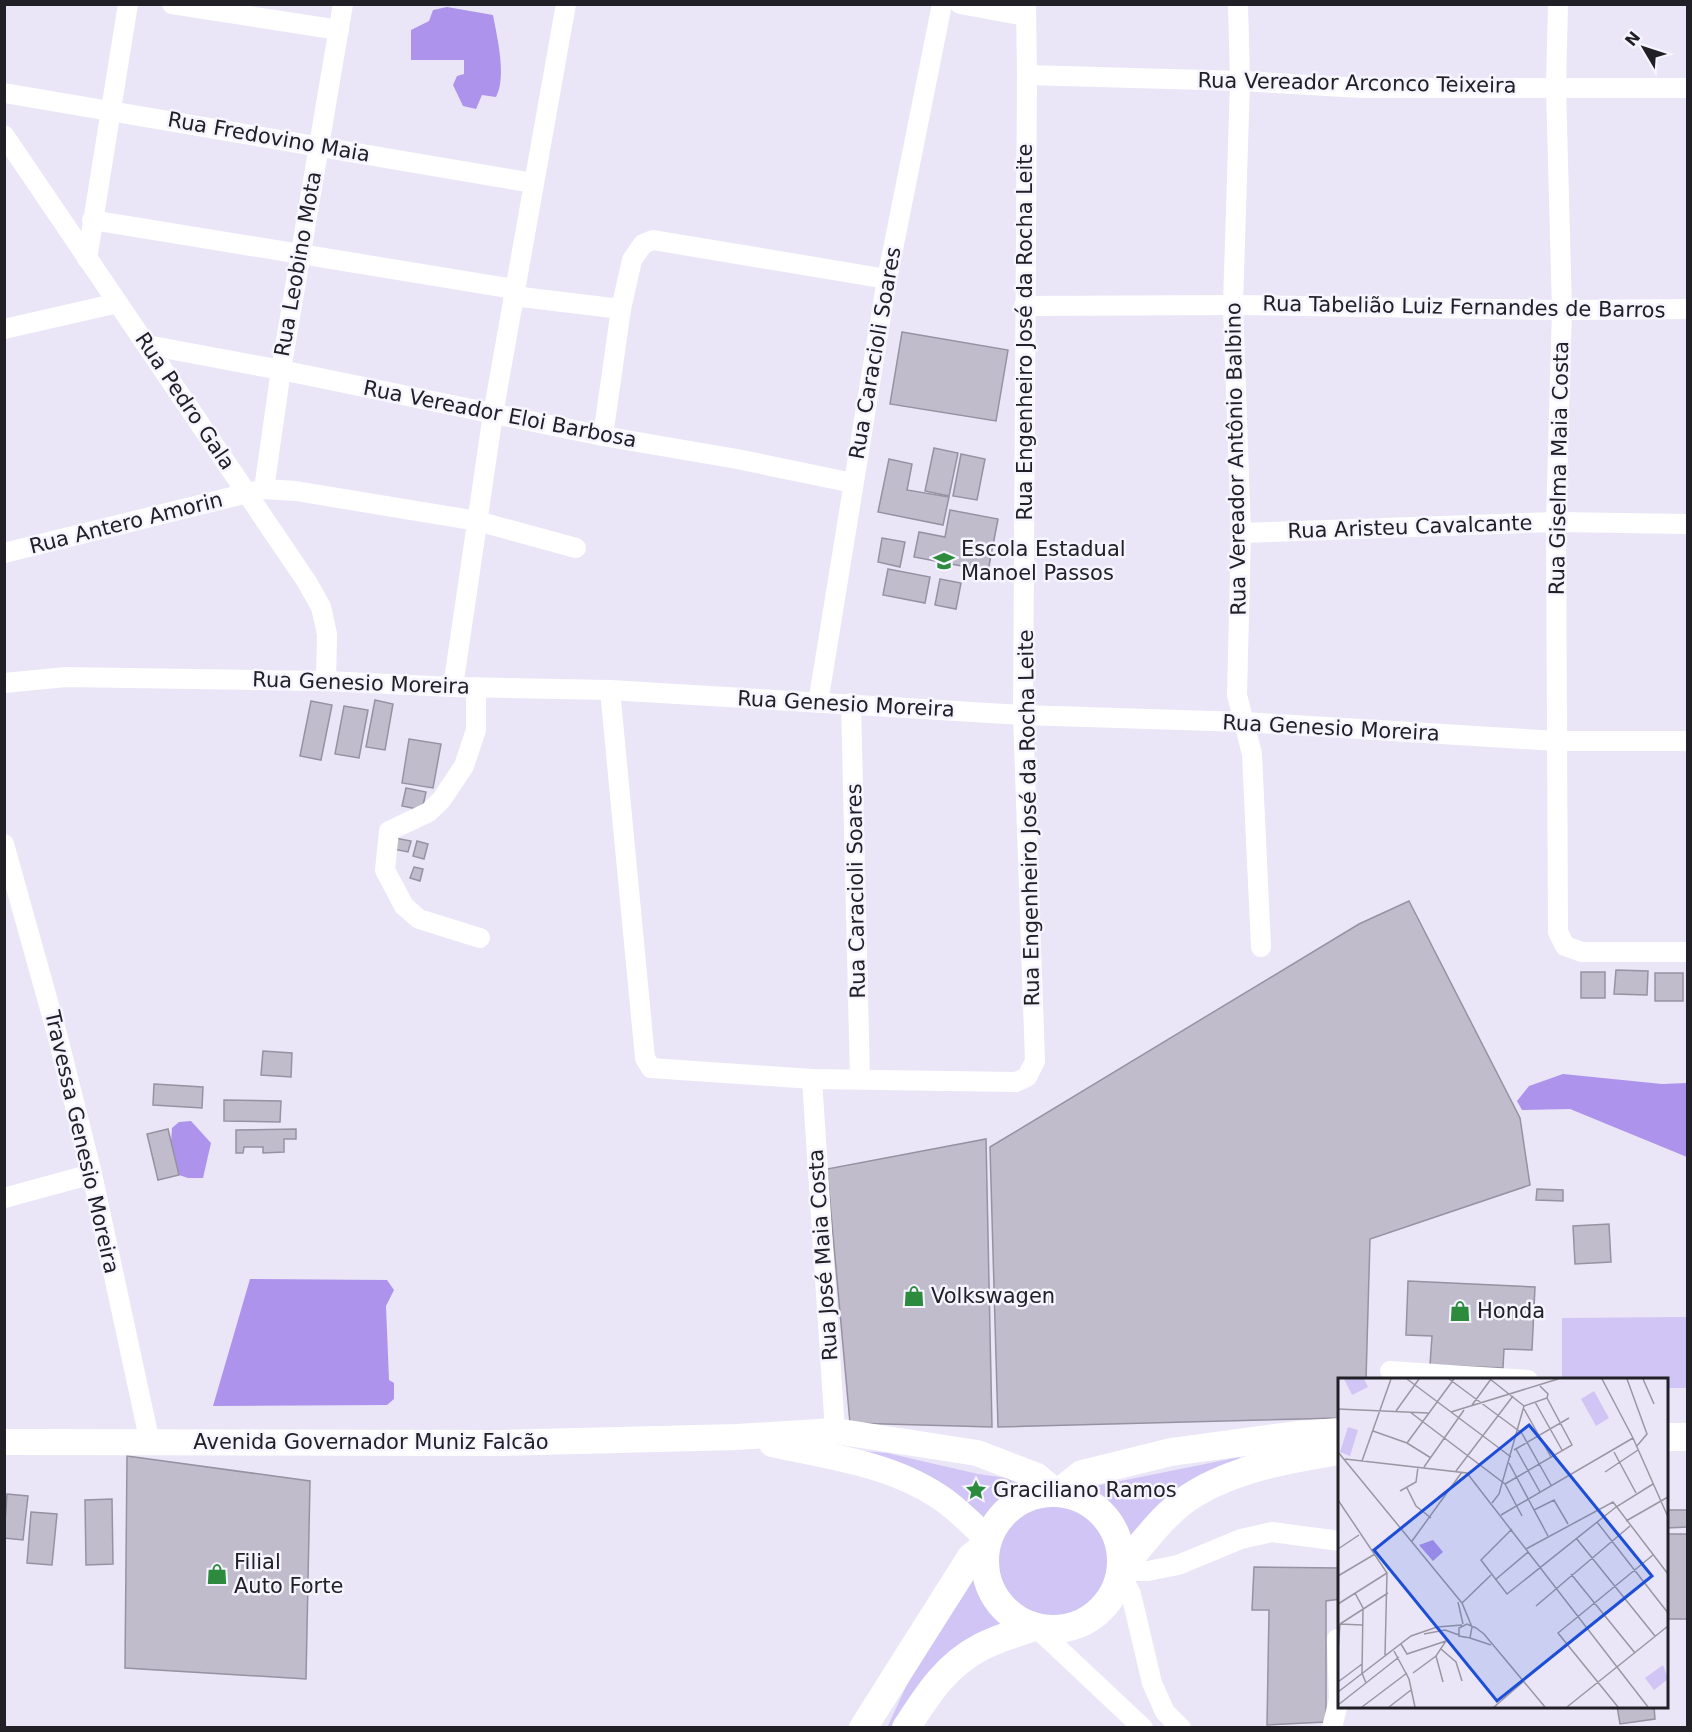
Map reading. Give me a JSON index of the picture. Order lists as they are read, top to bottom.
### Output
{
  "streets": {
    "main road": ["Avenida Governador Muniz Falcão"],
    "street": [
      "Rua Vereador Arconco Teixeira",
      "Rua Fredovino Maia",
      "Rua Leobino Mota",
      "Rua Tabelião Luiz Fernandes de Barros",
      "Rua Engenheiro José da Rocha Leite",
      "Rua Caracioli Soares",
      "Rua Pedro Gala",
      "Rua Vereador Eloi Barbosa",
      "Rua Vereador Antônio Balbino",
      "Rua Giselma Maia Costa",
      "Rua Antero Amorin",
      "Rua Aristeu Cavalcante",
      "Rua Genesio Moreira",
      "Travessa Genesio Moreira",
      "Rua José Maia Costa"
    ]
  },
  "crossings": [
    ["Rua Vereador Arconco Teixeira", "Rua Engenheiro José da Rocha Leite"],
    ["Rua Vereador Arconco Teixeira", "Rua Vereador Antônio Balbino"],
    ["Rua Vereador Arconco Teixeira", "Rua Giselma Maia Costa"],
    ["Rua Fredovino Maia", "Rua Leobino Mota"],
    ["Rua Leobino Mota", "Rua Pedro Gala"],
    ["Rua Leobino Mota", "Rua Vereador Eloi Barbosa"],
    ["Rua Leobino Mota", "Rua Antero Amorin"],
    ["Rua Tabelião Luiz Fernandes de Barros", "Rua Engenheiro José da Rocha Leite"],
    ["Rua Tabelião Luiz Fernandes de Barros", "Rua Vereador Antônio Balbino"],
    ["Rua Tabelião Luiz Fernandes de Barros", "Rua Giselma Maia Costa"],
    ["Rua Engenheiro José da Rocha Leite", "Rua Caracioli Soares"],
    ["Rua Engenheiro José da Rocha Leite", "Rua Genesio Moreira"],
    ["Rua Caracioli Soares", "Rua Vereador Eloi Barbosa"],
    ["Rua Caracioli Soares", "Rua Genesio Moreira"],
    ["Rua Pedro Gala", "Rua Vereador Eloi Barbosa"],
    ["Rua Pedro Gala", "Rua Antero Amorin"],
    ["Rua Pedro Gala", "Rua Genesio Moreira"],
    ["Rua Vereador Antônio Balbino", "Rua Aristeu Cavalcante"],
    ["Rua Vereador Antônio Balbino", "Rua Genesio Moreira"],
    ["Rua Giselma Maia Costa", "Rua Aristeu Cavalcante"],
    ["Rua Giselma Maia Costa", "Rua Genesio Moreira"],
    ["Travessa Genesio Moreira", "Avenida Governador Muniz Falcão"],
    ["Rua José Maia Costa", "Avenida Governador Muniz Falcão"]
  ],
  "places": {
    "school or university": ["Escola Estadual Manoel Passos"],
    "shop": ["Volkswagen", "Honda", "Filial Auto Forte"],
    "place": ["Graciliano Ramos"]
  },
  "north": "top left"
}
